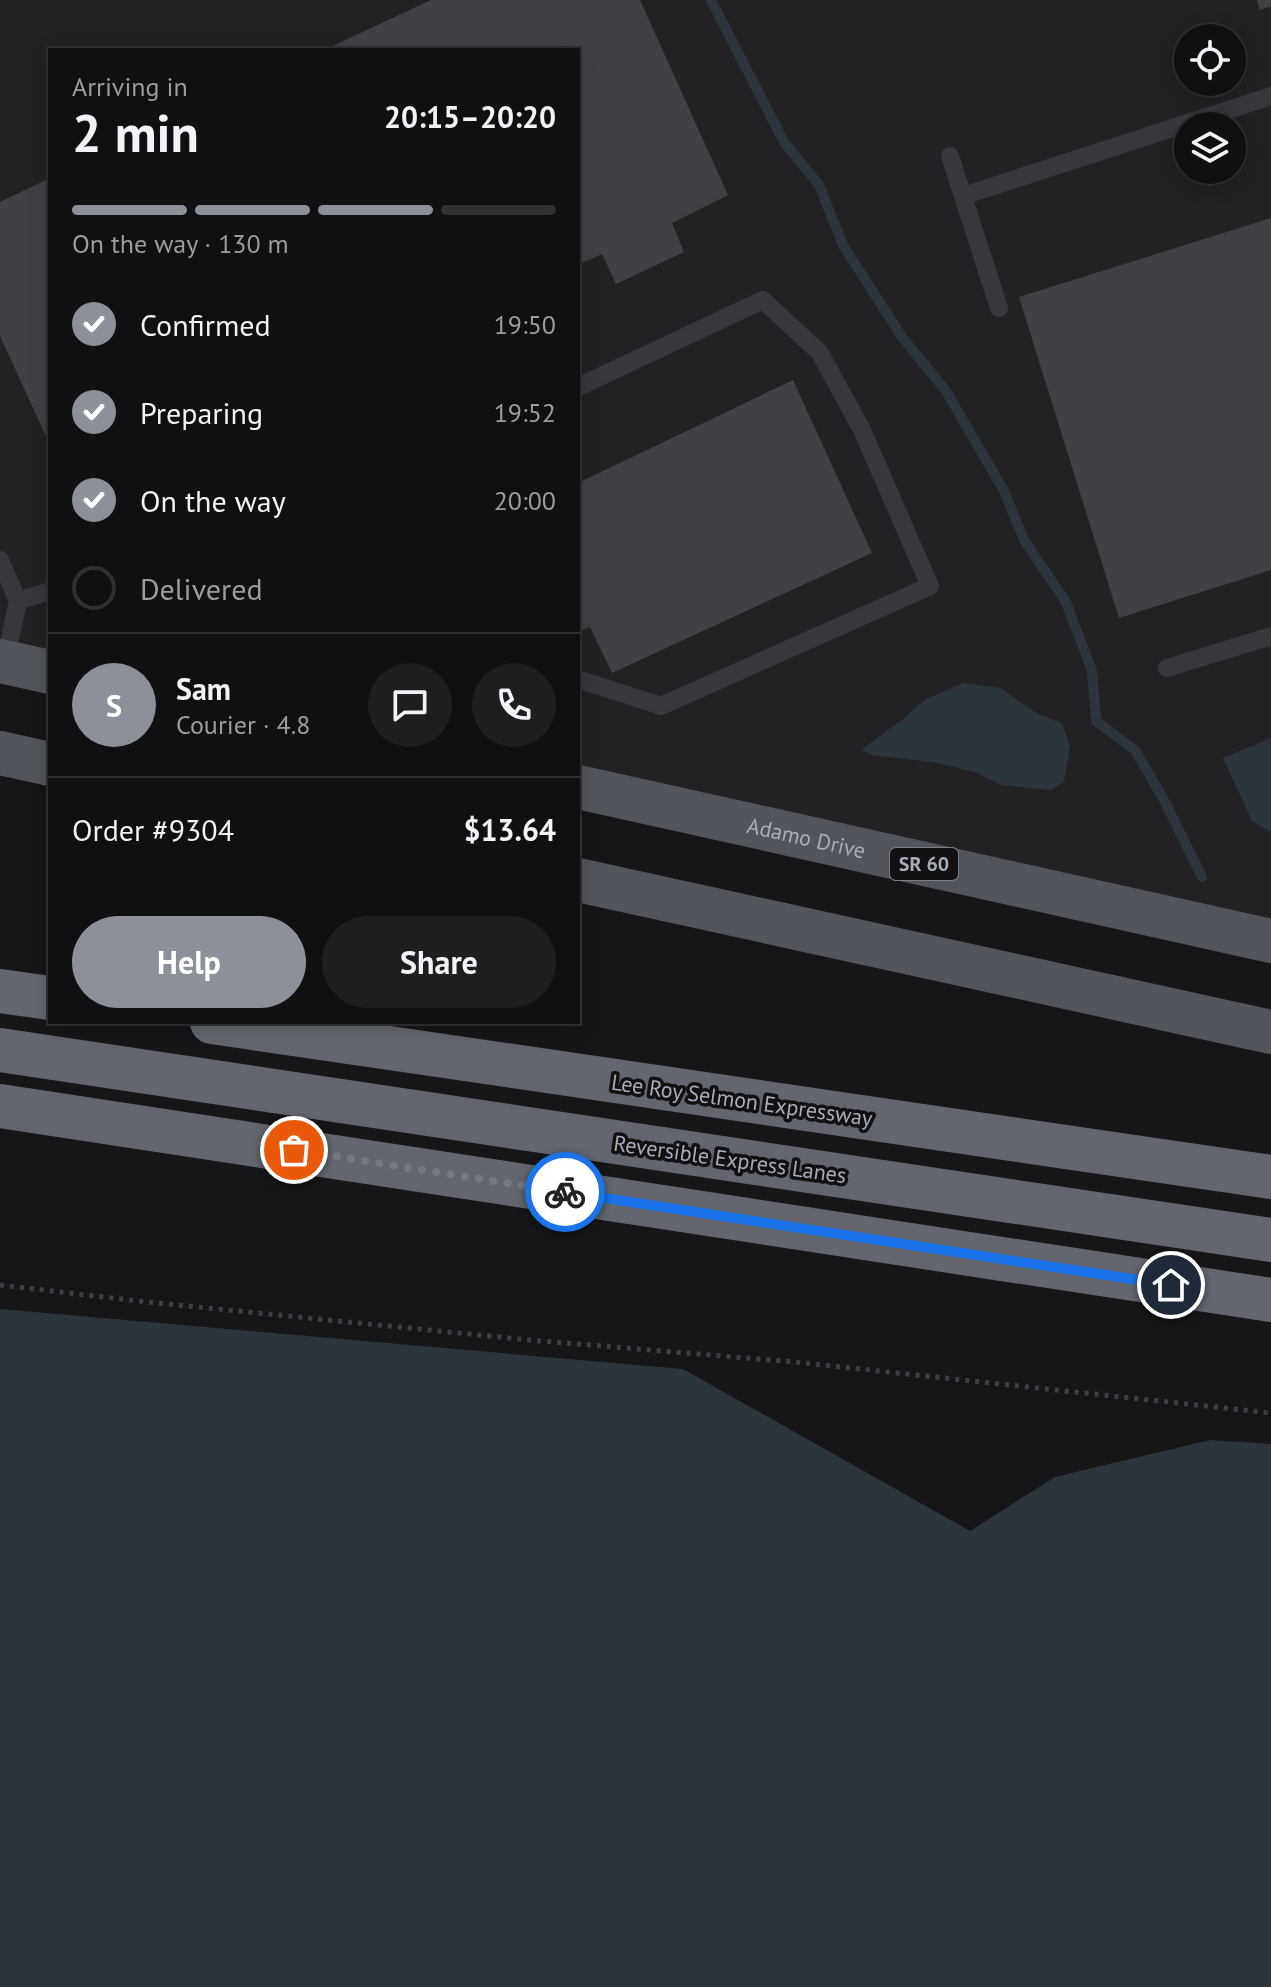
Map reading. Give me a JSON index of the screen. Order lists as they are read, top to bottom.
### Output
{
  "streets": {
    "highway": ["Lee Roy Selmon Expressway", "Reversible Express Lanes"],
    "main road": ["Adamo Drive", "SR 60"]
  },
  "page": {
    "heading": ["2 min", "Arriving in", "20:15–20:20"],
    "panel": [
      "Sam",
      "Courier · 4.8",
      "Order #9304",
      "$13.64"
    ],
    "bar": "On the way · 130 m",
    "list": [
      ["Confirmed", "19:50"],
      ["Preparing", "19:52"],
      ["On the way", "20:00"],
      "Delivered"
    ],
    "round": "S",
    "buttons": ["Help", "Share"]
  }
}
